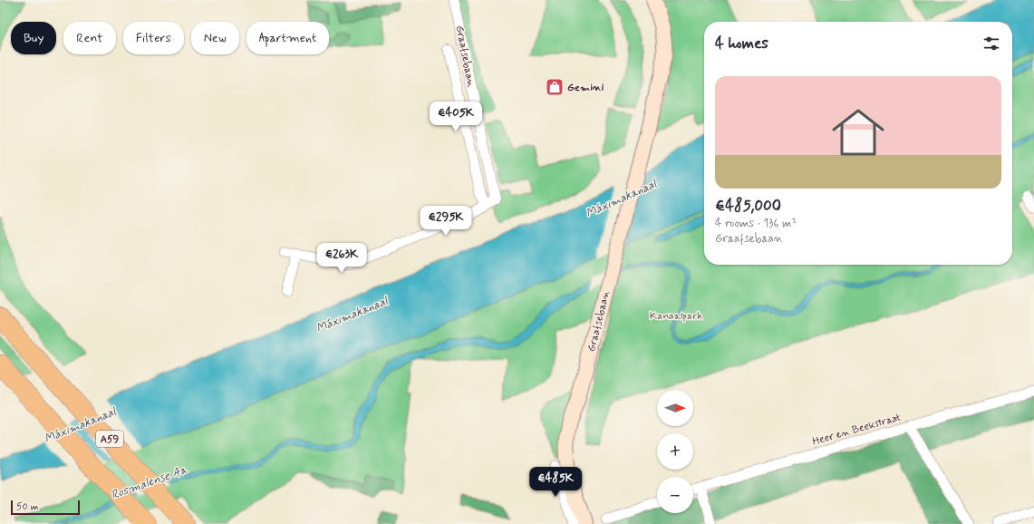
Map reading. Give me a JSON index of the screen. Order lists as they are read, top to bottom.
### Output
{
  "streets": {
    "highway": ["A59"],
    "main road": ["Graafsebaan"],
    "street": ["Heer en Beekstraat"]
  },
  "water": ["Máximakanaal", "Rosmalense Aa"],
  "parks": ["Kanaalpark"],
  "places": {
    "shop": ["Gemini"]
  },
  "scale_bar": "50 m",
  "north": "right",
  "page": {
    "chip": [
      "Buy",
      "Rent",
      "Filters",
      "New",
      "Apartment"
    ],
    "heading": "4 homes",
    "list": [
      {
        "name": "€485,000",
        "note": "4 rooms · 136 m² · Graafsebaan"
      }
    ],
    "price": [
      "€405K",
      "€295K",
      "€263K",
      "€485K"
    ],
    "map_buttons": ["+", "−"],
    "scale": "50 m"
  }
}
